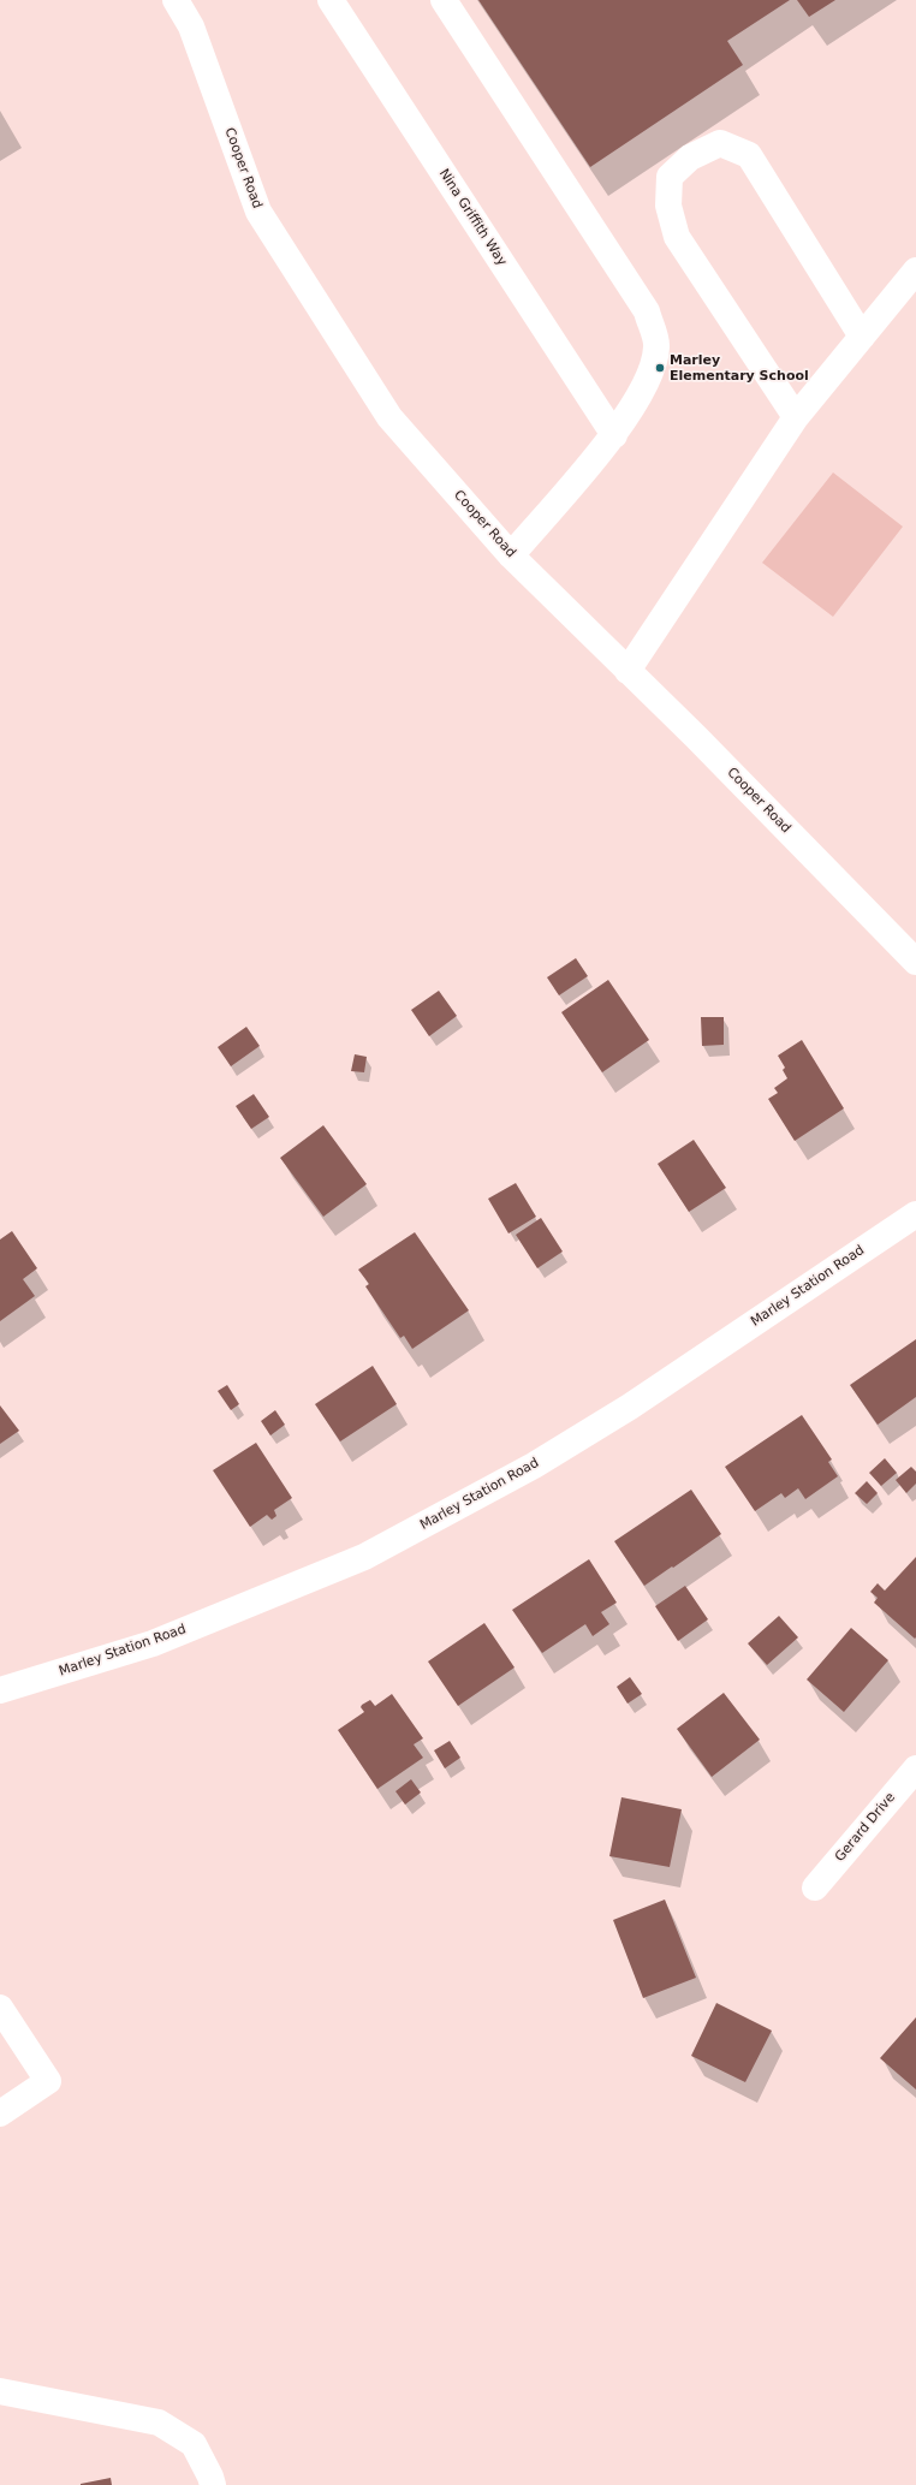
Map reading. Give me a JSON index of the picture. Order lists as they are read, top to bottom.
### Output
{
  "streets": {
    "street": [
      "Cooper Road",
      "Nina Griffith Way",
      "Marley Station Road",
      "Gerard Drive"
    ]
  },
  "places": ["Marley Elementary School"]
}
